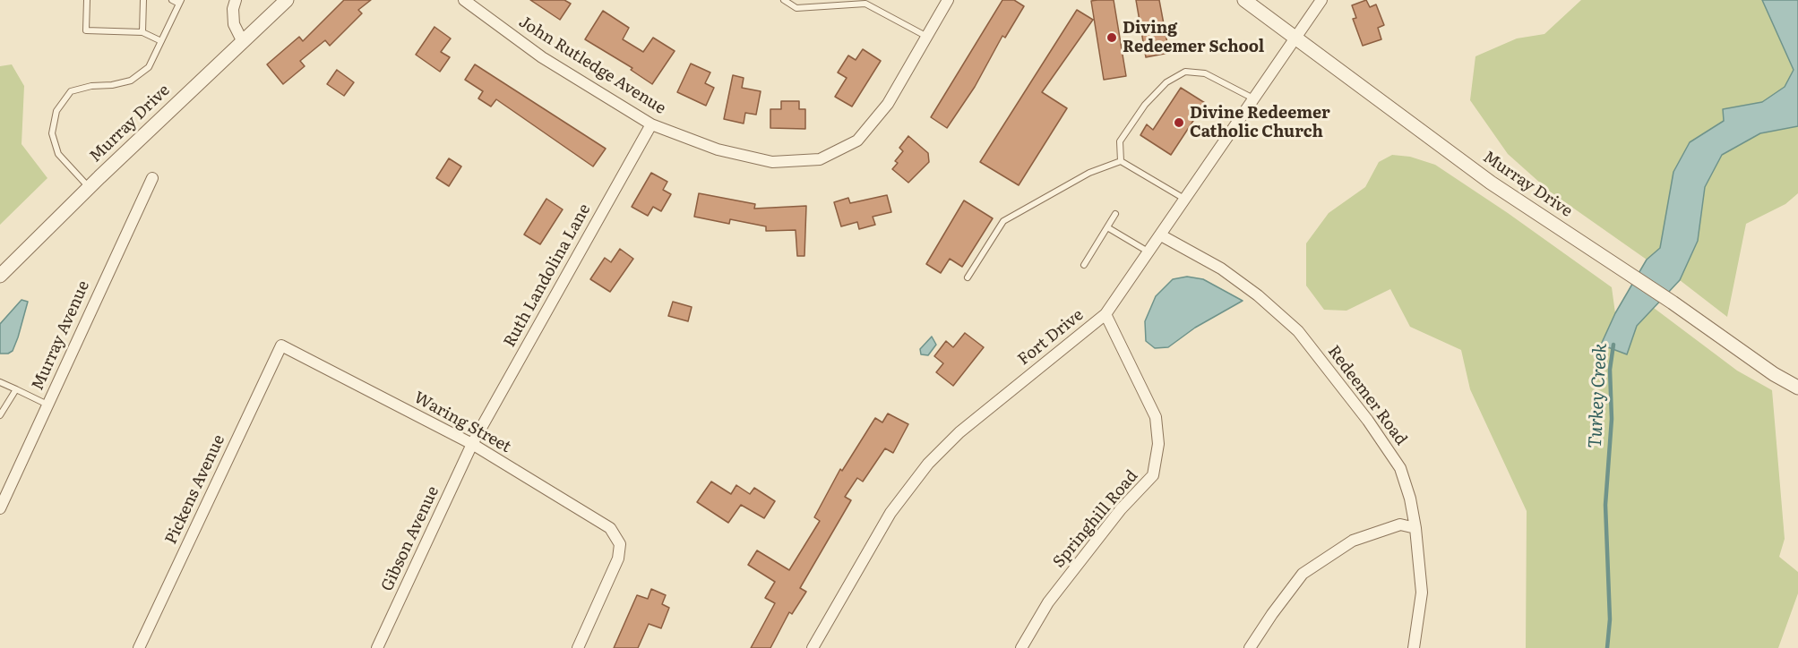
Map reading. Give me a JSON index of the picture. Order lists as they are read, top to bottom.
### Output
{
  "streets": {
    "street": [
      "John Rutledge Avenue",
      "Murray Drive",
      "Ruth Landolina Lane",
      "Murray Avenue",
      "Fort Drive",
      "Redeemer Road",
      "Waring Street",
      "Pickens Avenue",
      "Springhill Road",
      "Gibson Avenue"
    ]
  },
  "crossings": [
    ["John Rutledge Avenue", "Ruth Landolina Lane"],
    ["Murray Drive", "Fort Drive"],
    ["Ruth Landolina Lane", "Waring Street"],
    ["Ruth Landolina Lane", "Gibson Avenue"],
    ["Fort Drive", "Redeemer Road"],
    ["Fort Drive", "Springhill Road"],
    ["Waring Street", "Pickens Avenue"],
    ["Waring Street", "Gibson Avenue"]
  ],
  "water": ["Turkey Creek"],
  "places": ["Diving Redeemer School", "Divine Redeemer Catholic Church"]
}
